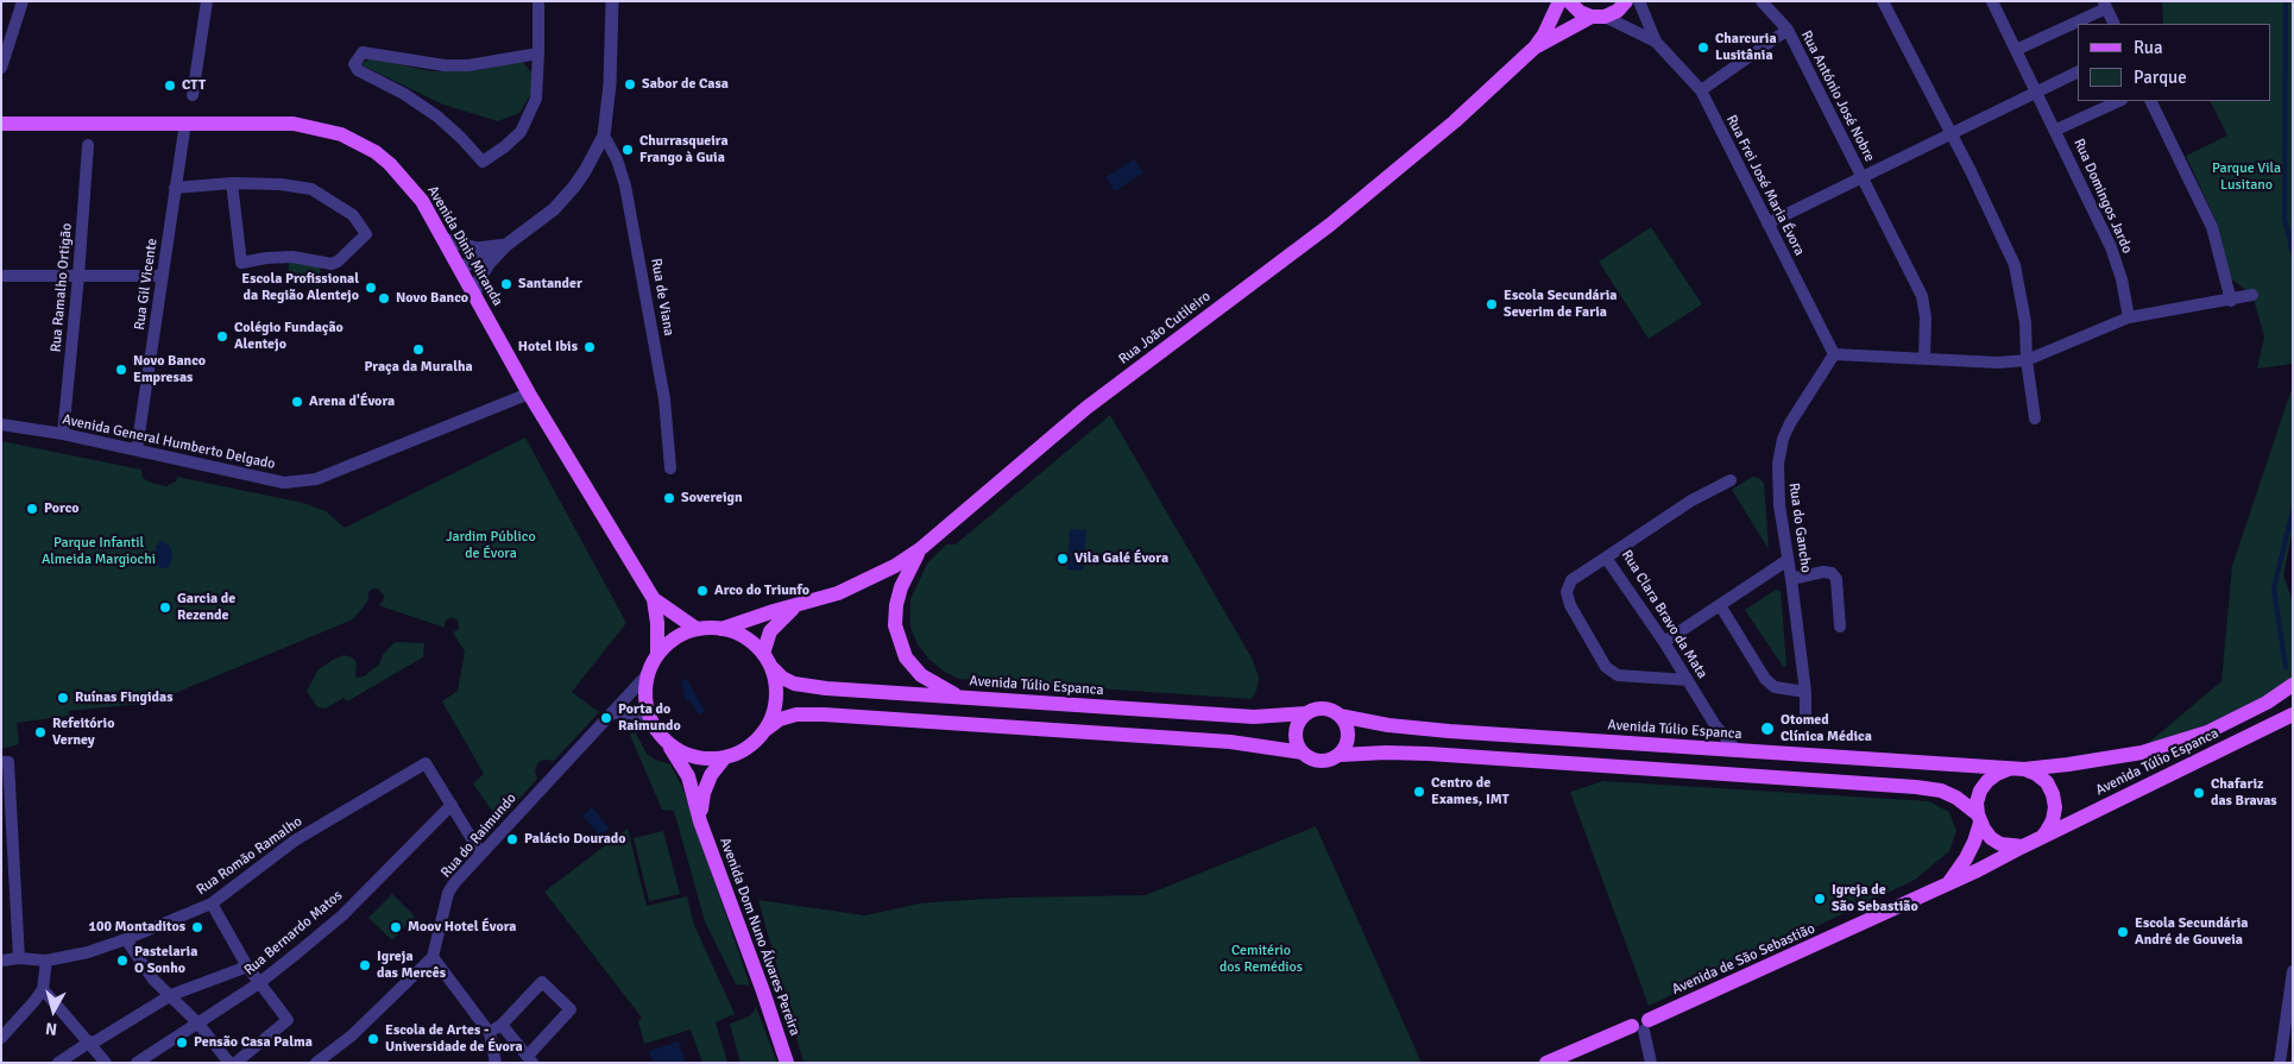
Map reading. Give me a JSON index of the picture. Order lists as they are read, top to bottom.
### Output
{
  "streets": {
    "main road": [
      "Avenida Dinis Miranda",
      "Rua João Cutileiro",
      "Avenida Túlio Espanca",
      "Avenida Dom Nuno Álvares Pereira",
      "Avenida de São Sebastião"
    ],
    "street": [
      "Rua António José Nobre",
      "Rua Frei José Maria Évora",
      "Rua Domingos Jardo",
      "Rua Gil Vicente",
      "Rua Ramalho Ortigão",
      "Rua de Viana",
      "Avenida General Humberto Delgado",
      "Rua do Gancho",
      "Rua Clara Bravo da Mata",
      "Rua do Raimundo",
      "Rua Romão Ramalho",
      "Rua Bernardo Matos"
    ]
  },
  "crossings": [
    ["Rua Frei José Maria Évora", "Rua João Cutileiro"],
    ["Rua Frei José Maria Évora", "Rua do Gancho"],
    ["Avenida Dinis Miranda", "Rua Gil Vicente"],
    ["Avenida Dinis Miranda", "Rua João Cutileiro"],
    ["Avenida Dinis Miranda", "Avenida General Humberto Delgado"],
    ["Avenida Dinis Miranda", "Avenida Túlio Espanca"],
    ["Avenida Dinis Miranda", "Rua do Raimundo"],
    ["Avenida Dinis Miranda", "Avenida Dom Nuno Álvares Pereira"],
    ["Rua Gil Vicente", "Avenida General Humberto Delgado"],
    ["Rua Ramalho Ortigão", "Avenida General Humberto Delgado"],
    ["Rua João Cutileiro", "Avenida Túlio Espanca"],
    ["Rua João Cutileiro", "Rua do Raimundo"],
    ["Rua João Cutileiro", "Avenida Dom Nuno Álvares Pereira"],
    ["Rua Clara Bravo da Mata", "Avenida Túlio Espanca"],
    ["Avenida Túlio Espanca", "Rua do Raimundo"],
    ["Avenida Túlio Espanca", "Avenida Dom Nuno Álvares Pereira"],
    ["Avenida Túlio Espanca", "Avenida de São Sebastião"],
    ["Rua do Raimundo", "Avenida Dom Nuno Álvares Pereira"],
    ["Rua Romão Ramalho", "Rua Bernardo Matos"]
  ],
  "parks": [
    "Parque Vila Lusitano",
    "Jardim Público de Évora",
    "Parque Infantil Almeida Margiochi",
    "Cemitério dos Remédios"
  ],
  "places": [
    "Charcuria Lusitânia",
    "Sabor de Casa",
    "CTT",
    "Churrasqueira Frango à Guia",
    "Santander",
    "Escola Profissional da Região Alentejo",
    "Novo Banco",
    "Escola Secundária Severim de Faria",
    "Colégio Fundação Alentejo",
    "Hotel Ibis",
    "Praça da Muralha",
    "Novo Banco Empresas",
    "Arena d'Évora",
    "Sovereign",
    "Porco",
    "Vila Galé Évora",
    "Arco do Triunfo",
    "Garcia de Rezende",
    "Ruínas Fingidas",
    "Porta do Raimundo",
    "Otomed Clínica Médica",
    "Refeitório Verney",
    "Centro de Exames, IMT",
    "Chafariz das Bravas",
    "Palácio Dourado",
    "Igreja de São Sebastião",
    "100 Montaditos",
    "Moov Hotel Évora",
    "Escola Secundária André de Gouveia",
    "Pastelaria O Sonho",
    "Igreja das Mercês",
    "Escola de Artes - Universidade de Évora",
    "Pensão Casa Palma"
  ],
  "legend": ["Rua", "Parque"],
  "north": "bottom"
}
